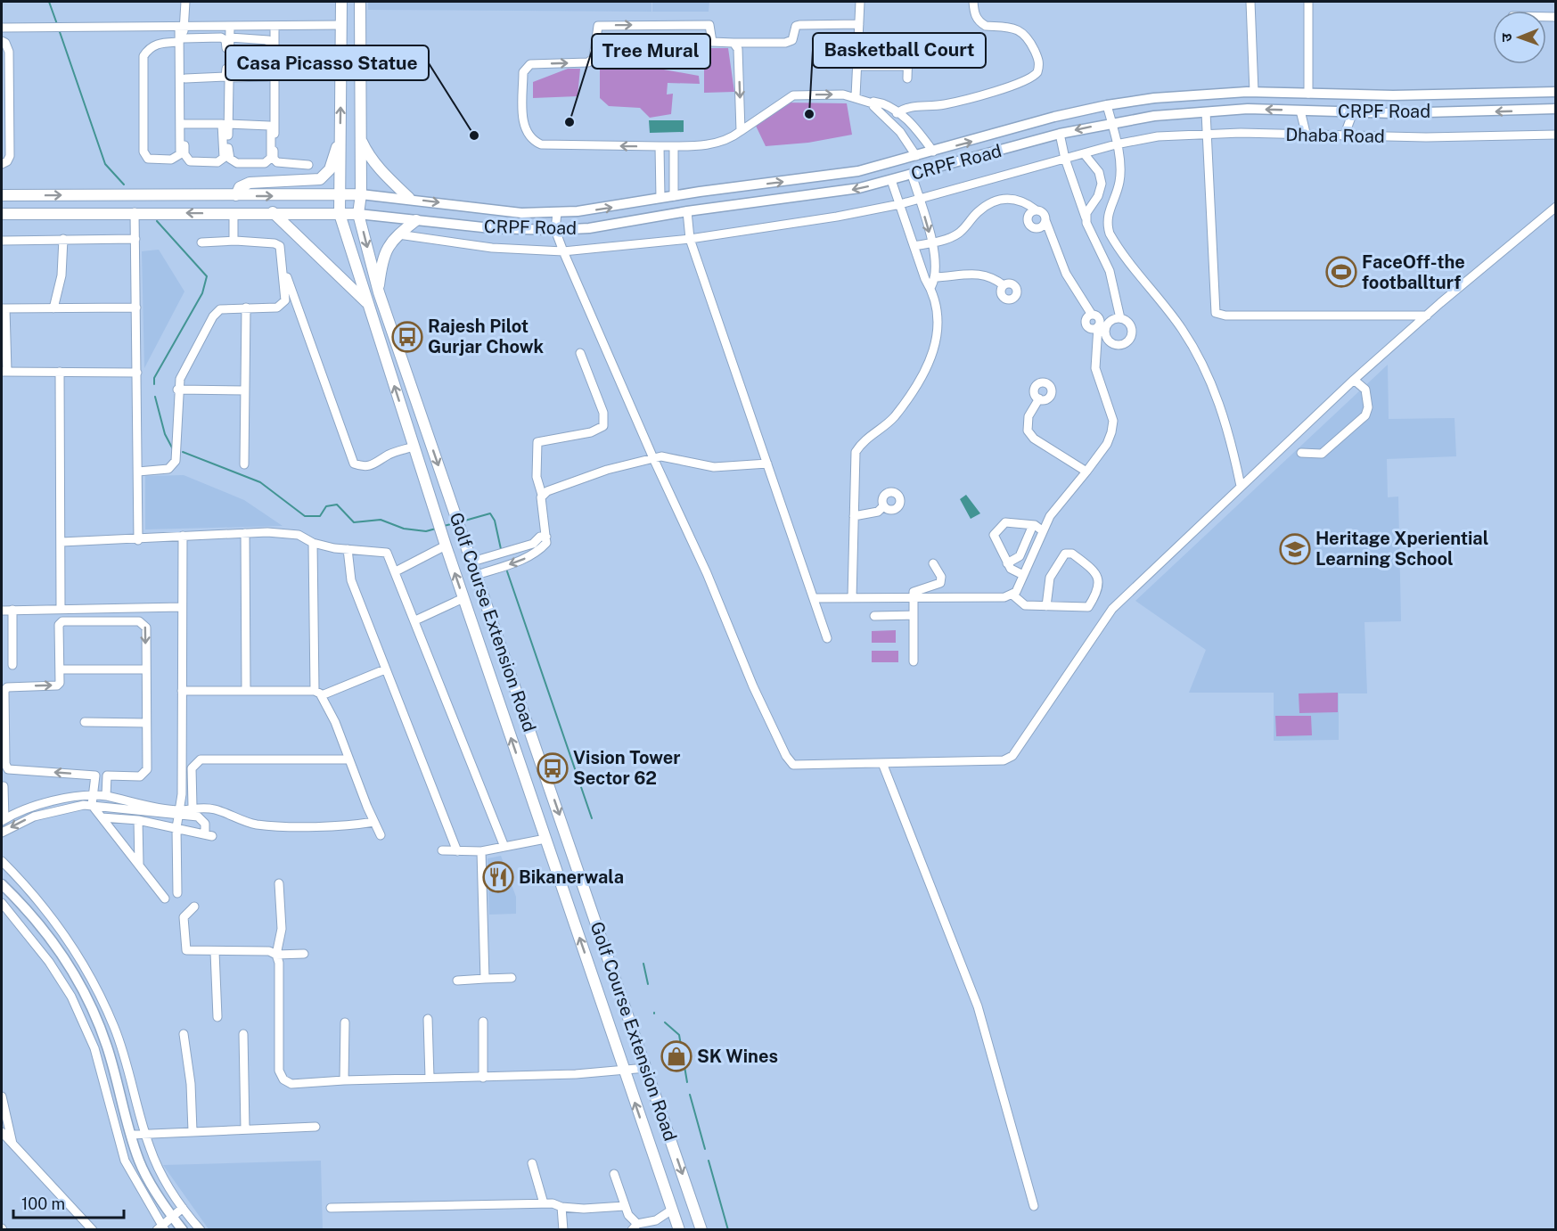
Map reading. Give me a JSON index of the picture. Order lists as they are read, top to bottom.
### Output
{
  "streets": {
    "main road": ["Golf Course Extension Road"],
    "street": ["CRPF Road", "Dhaba Road"]
  },
  "crossings": [
    ["CRPF Road", "Golf Course Extension Road"]
  ],
  "places": {
    "other": ["Basketball Court", "Tree Mural", "Casa Picasso Statue"],
    "sports": ["FaceOff-the footballturf"],
    "bus stop": ["Rajesh Pilot Gurjar Chowk", "Vision Tower Sector 62"],
    "school or university": ["Heritage Xperiential Learning School"],
    "restaurant": ["Bikanerwala"],
    "shop": ["SK Wines"]
  },
  "scale_bar": "100 m",
  "north": "left"
}
